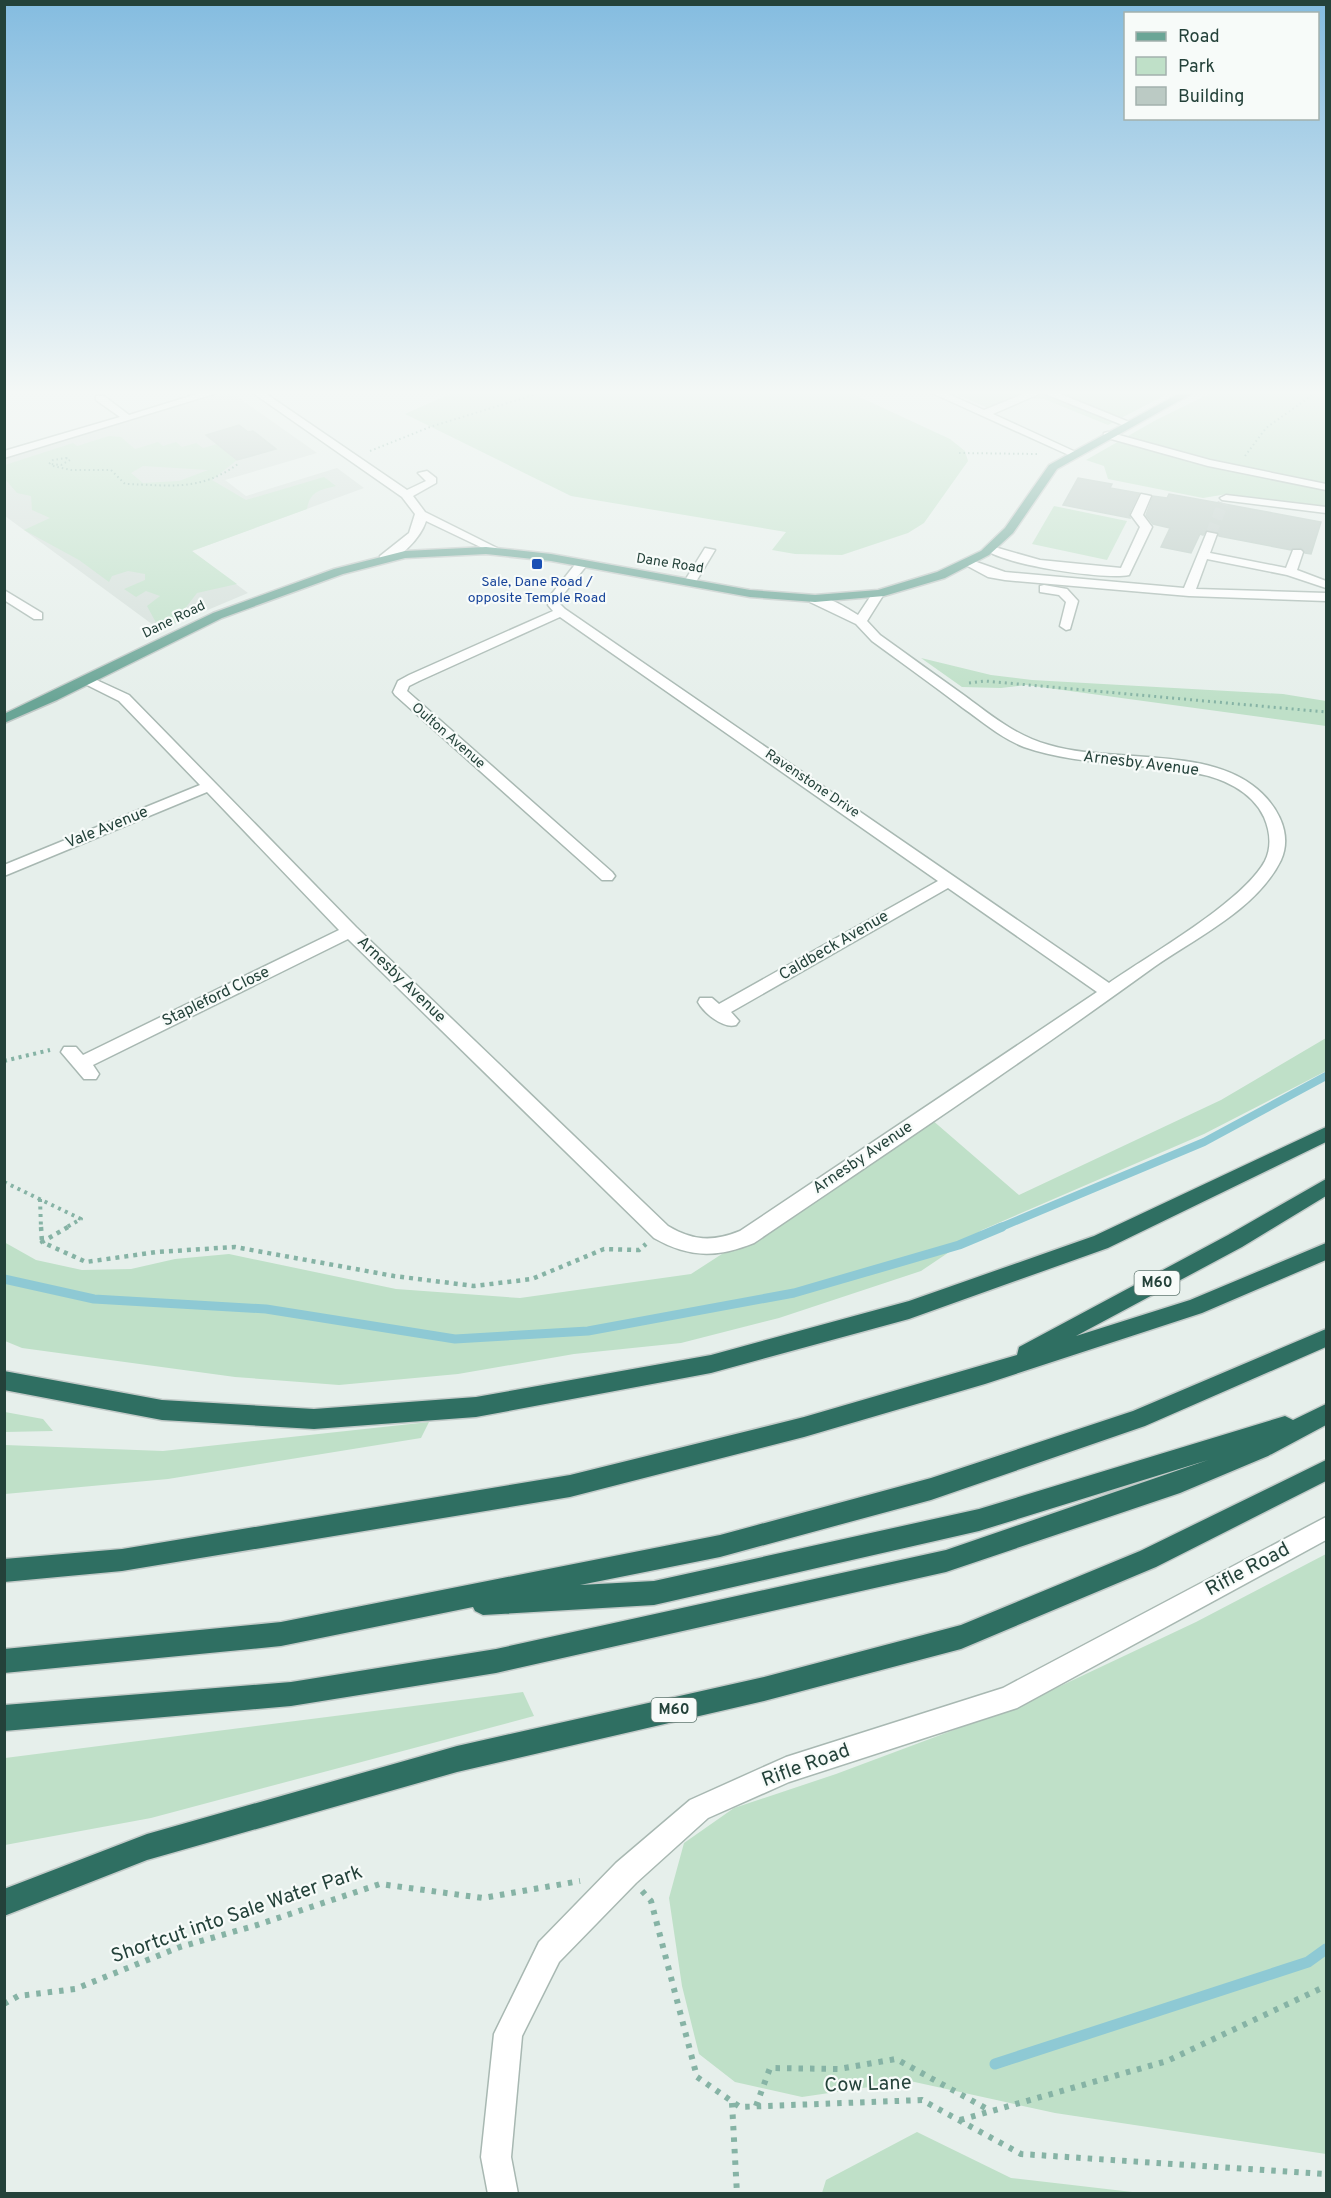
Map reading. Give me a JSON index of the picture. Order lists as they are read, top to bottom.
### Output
{
  "streets": {
    "highway": ["M60"],
    "main road": ["Dane Road"],
    "street": [
      "Oulton Avenue",
      "Arnesby Avenue",
      "Ravenstone Drive",
      "Vale Avenue",
      "Caldbeck Avenue",
      "Stapleford Close",
      "Rifle Road"
    ],
    "path": ["Shortcut into Sale Water Park", "Cow Lane"]
  },
  "crossings": [
    ["Dane Road", "Arnesby Avenue"],
    ["Oulton Avenue", "Ravenstone Drive"],
    ["Arnesby Avenue", "Ravenstone Drive"],
    ["Arnesby Avenue", "Vale Avenue"],
    ["Arnesby Avenue", "Stapleford Close"],
    ["Ravenstone Drive", "Caldbeck Avenue"],
    ["Rifle Road", "Shortcut into Sale Water Park"],
    ["Rifle Road", "Cow Lane"],
    ["Shortcut into Sale Water Park", "Cow Lane"]
  ],
  "places": {
    "transit": ["Sale, Dane Road / opposite Temple Road"]
  },
  "legend": ["Road", "Park", "Building"]
}
